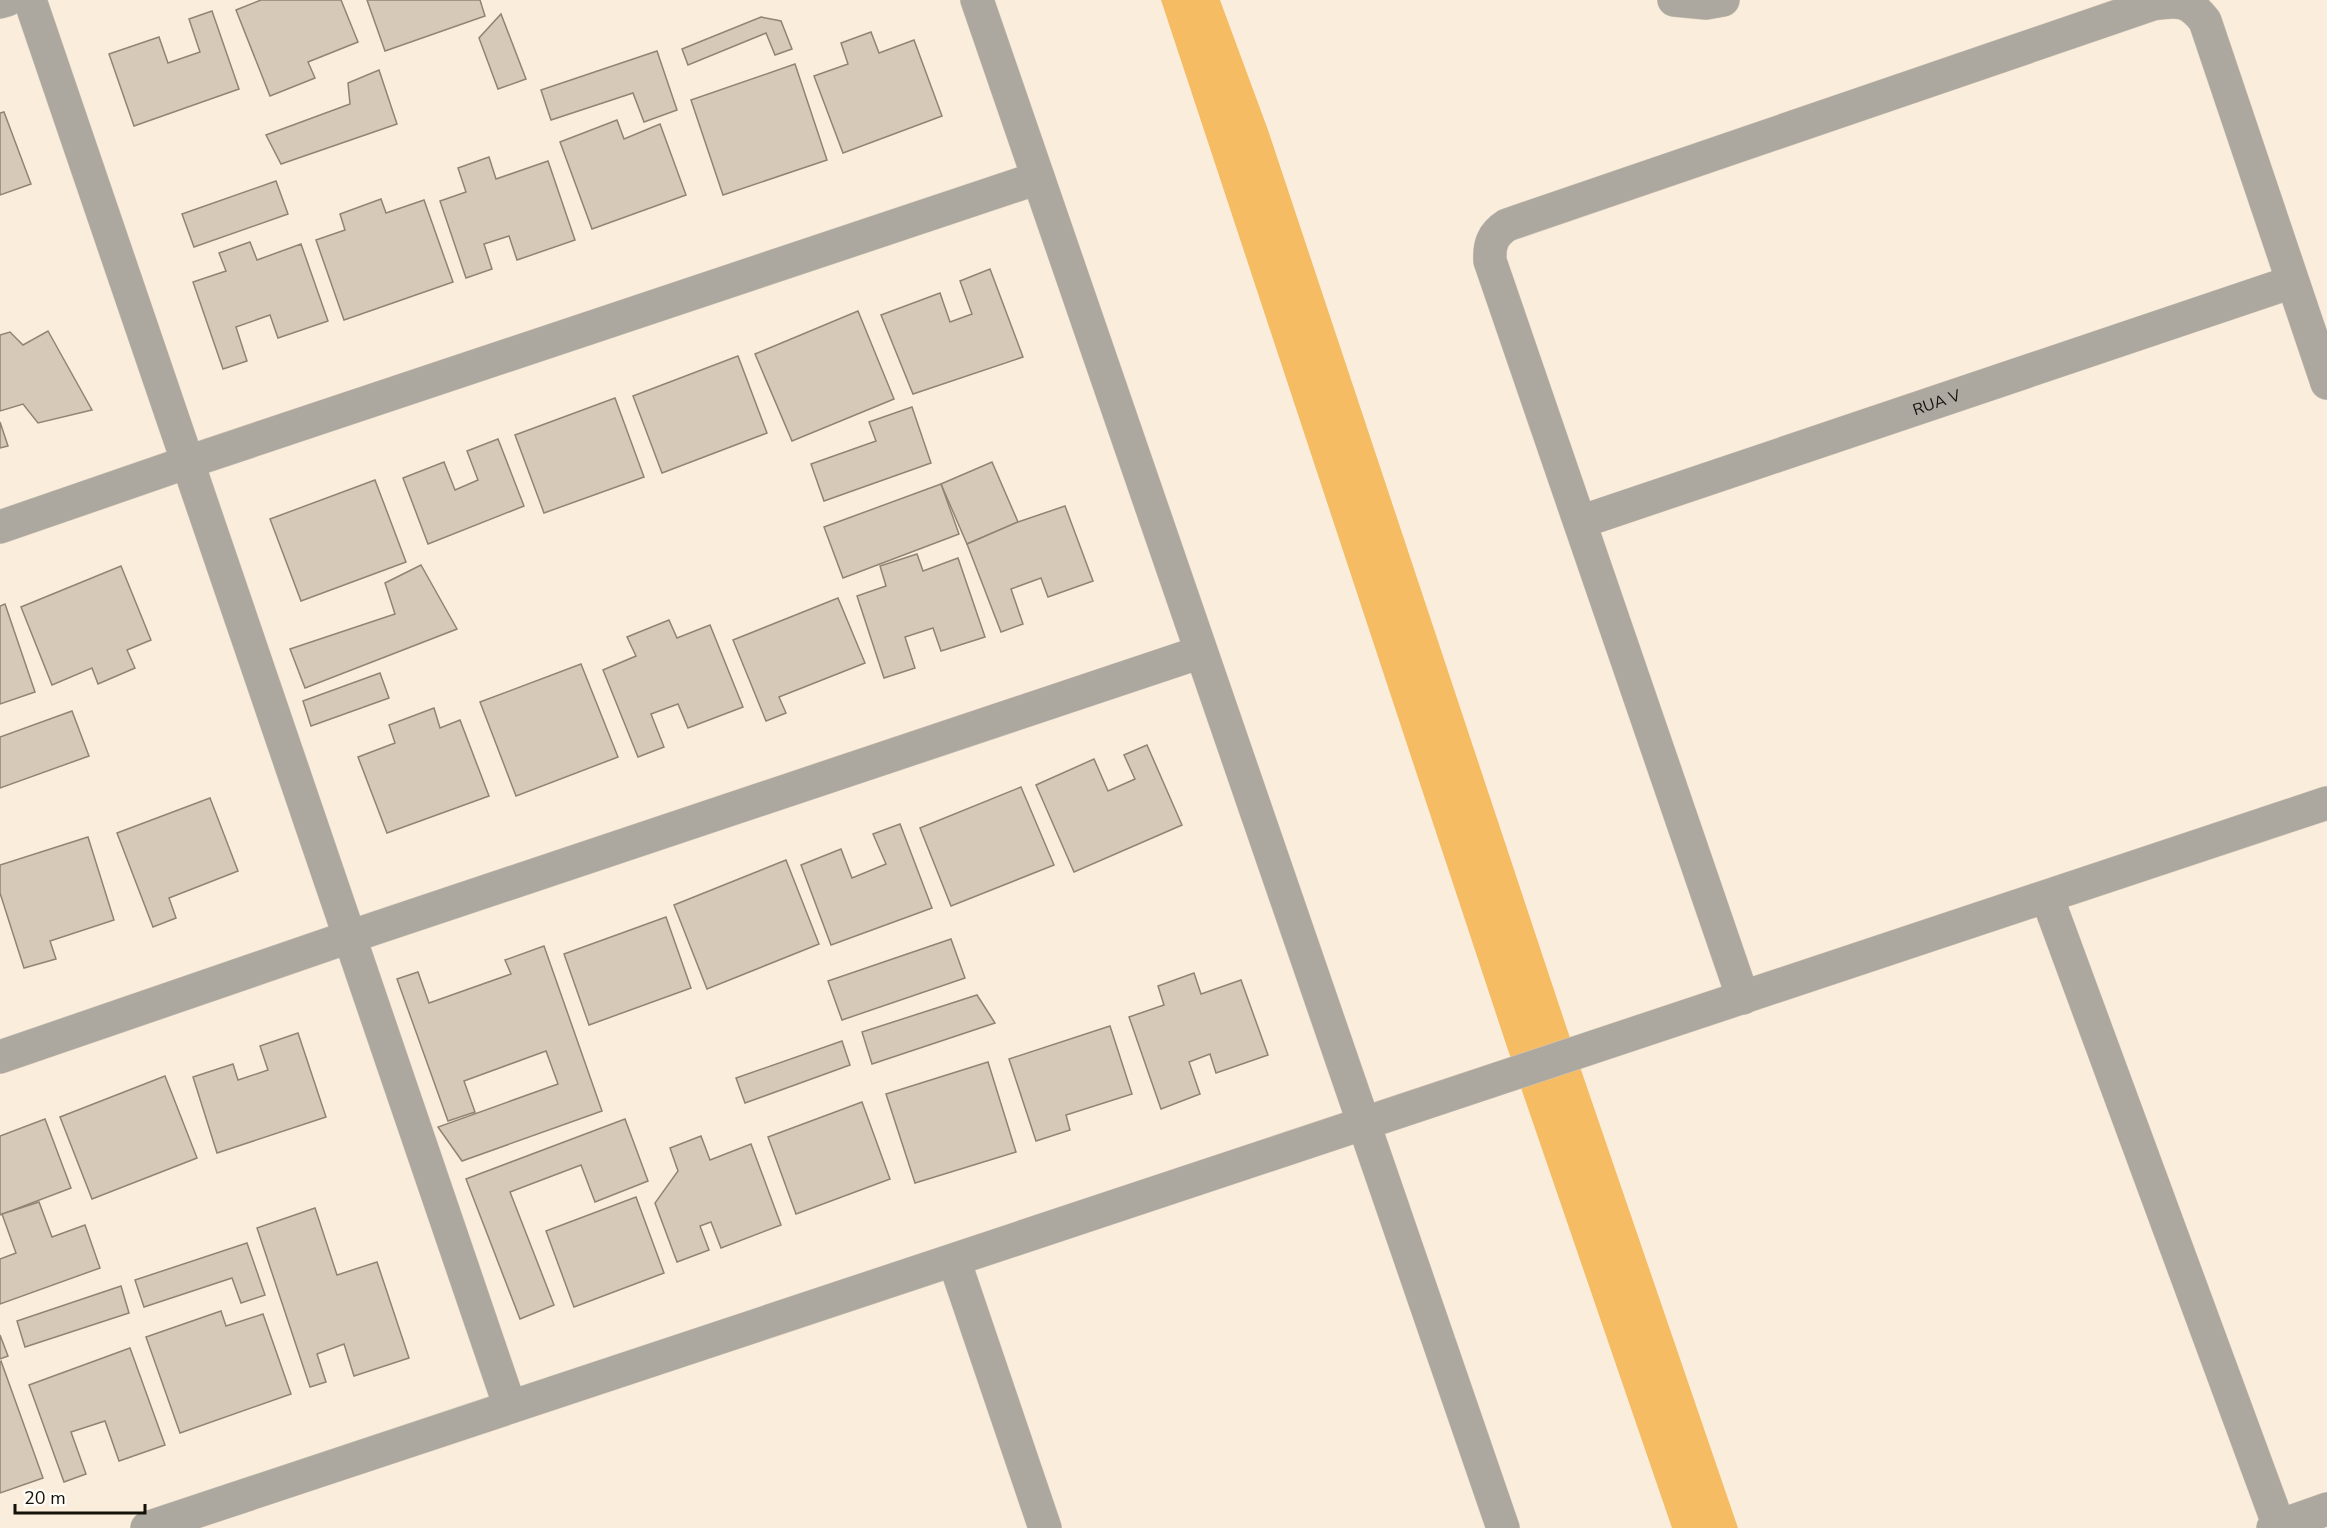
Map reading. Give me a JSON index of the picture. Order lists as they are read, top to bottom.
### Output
{
  "streets": {
    "street": ["RUA V"]
  },
  "scale_bar": "20 m"
}
